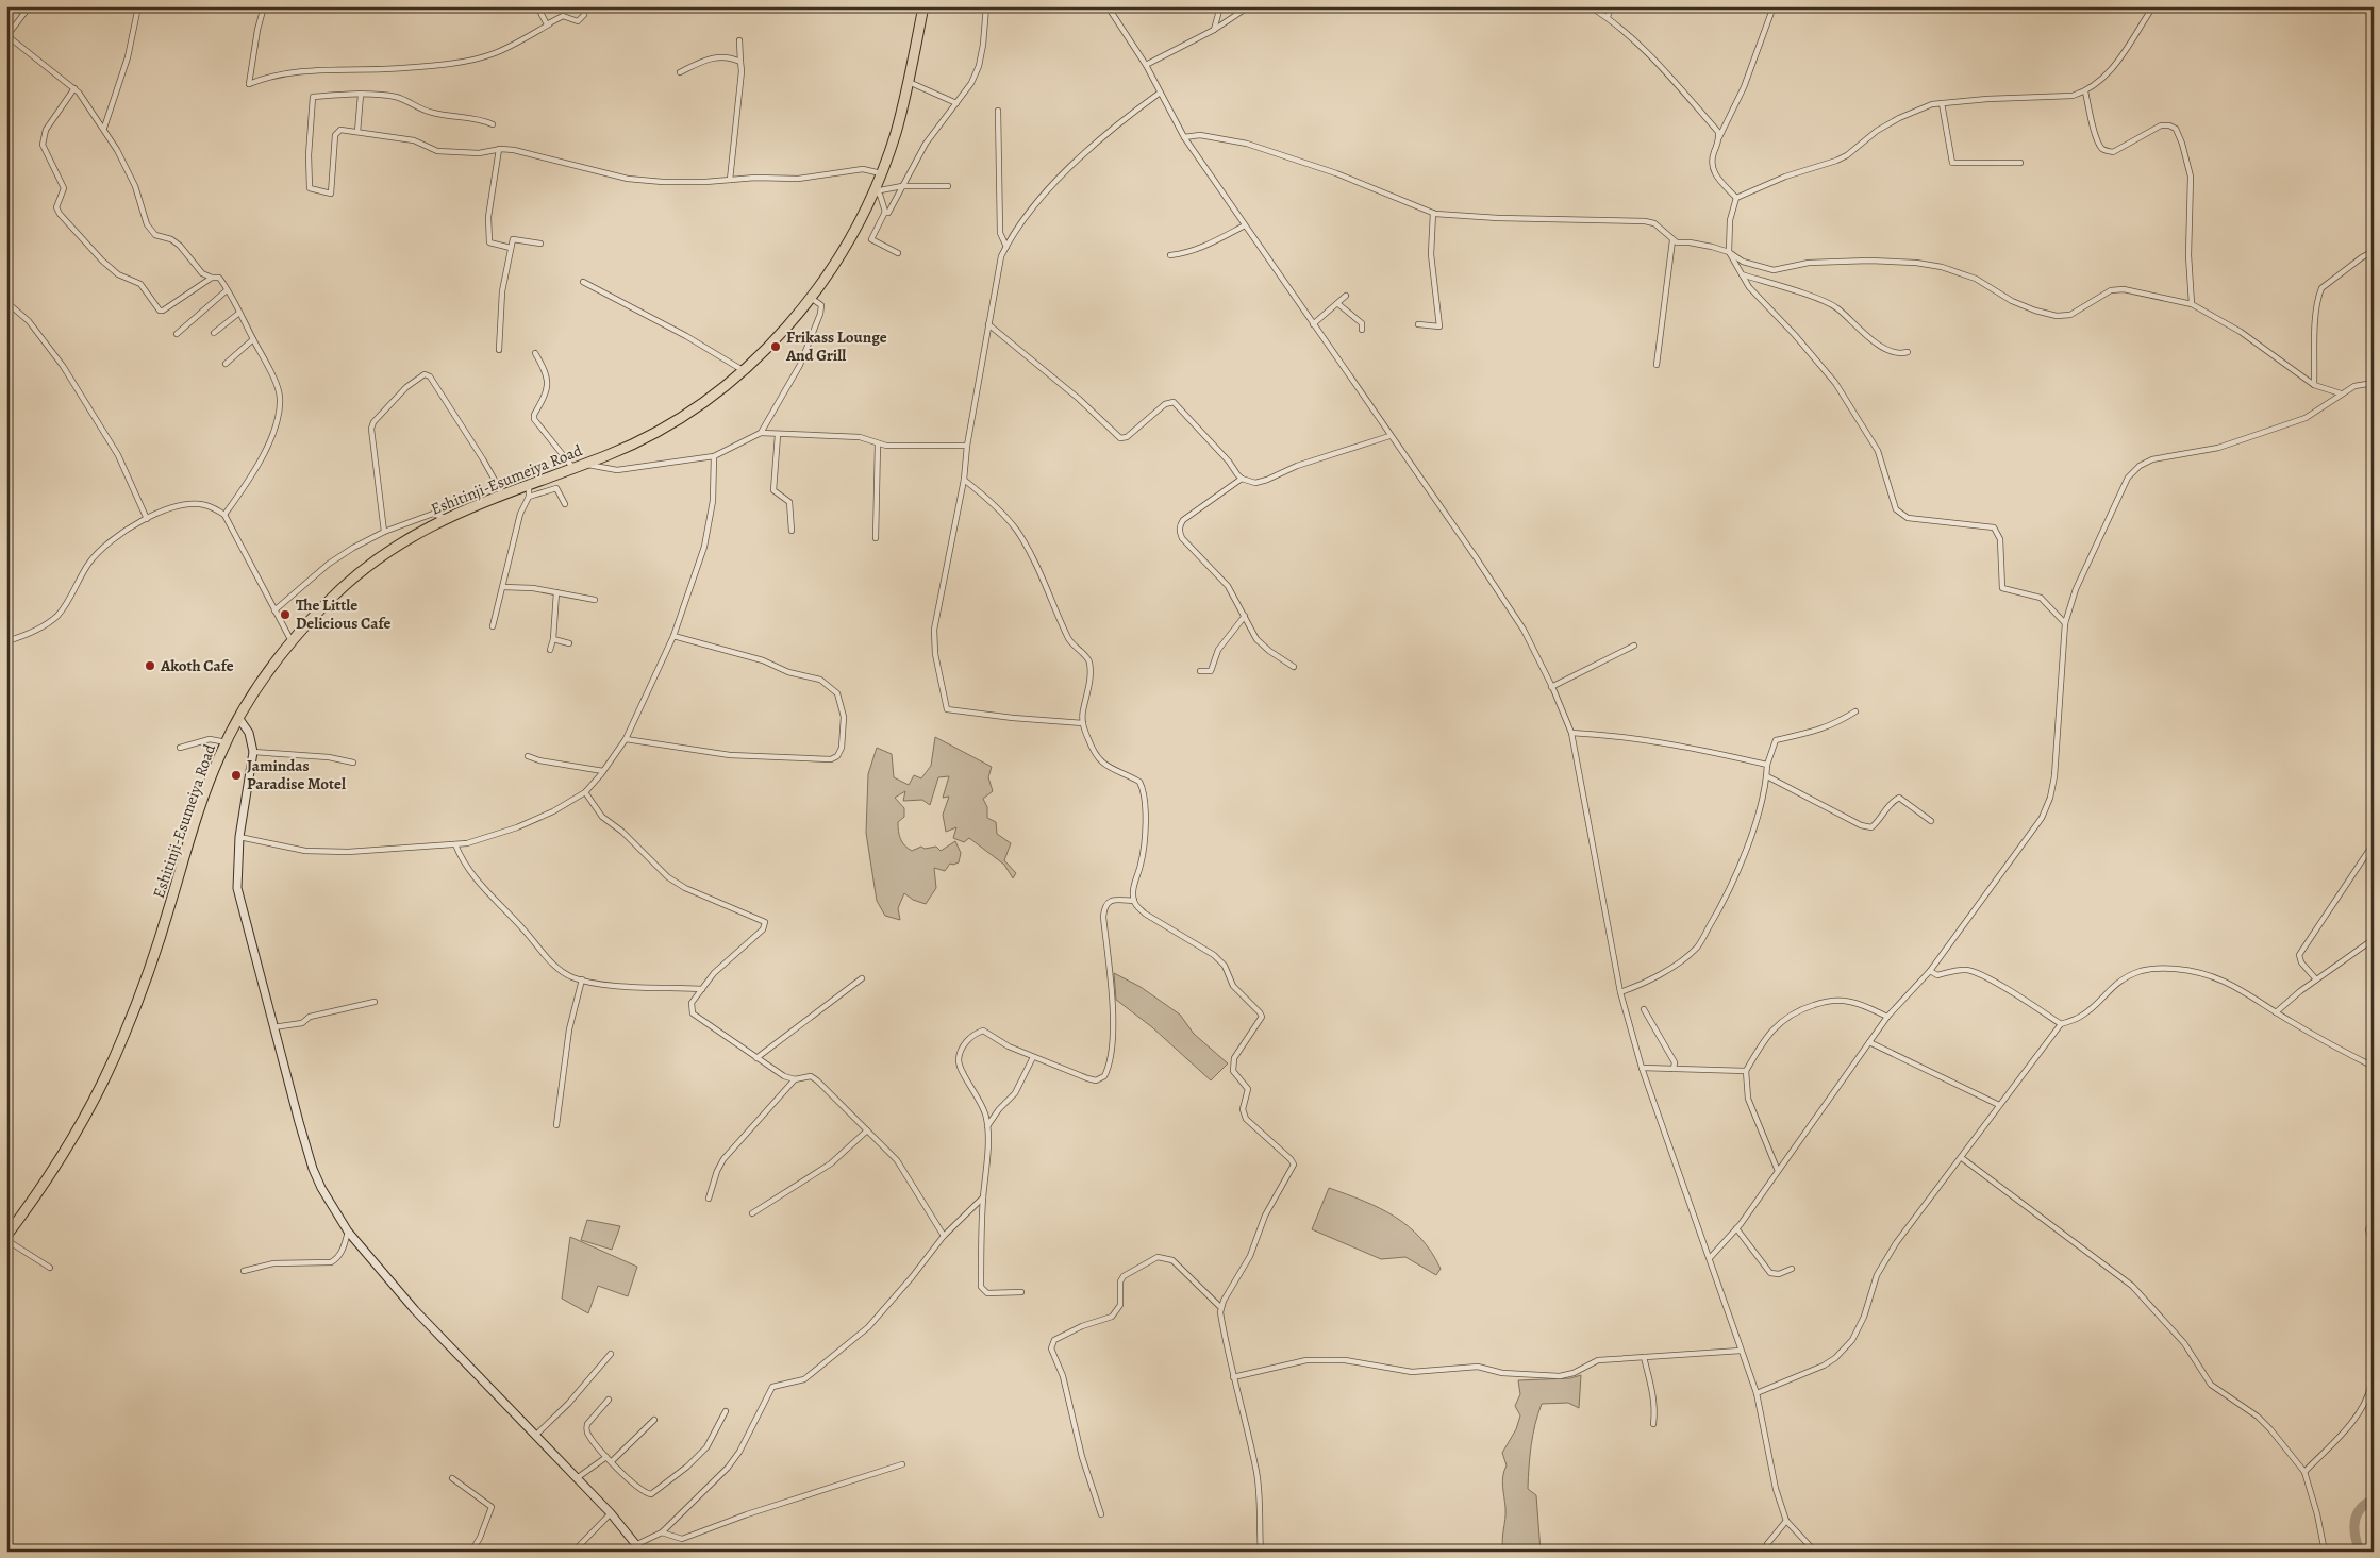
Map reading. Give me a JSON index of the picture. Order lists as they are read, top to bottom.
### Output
{
  "streets": {
    "highway": ["Eshitinji-Esumeiya Road"]
  },
  "places": [
    "Frikass Lounge And Grill",
    "The Little Delicious Cafe",
    "Akoth Cafe",
    "Jamindas Paradise Motel"
  ]
}
